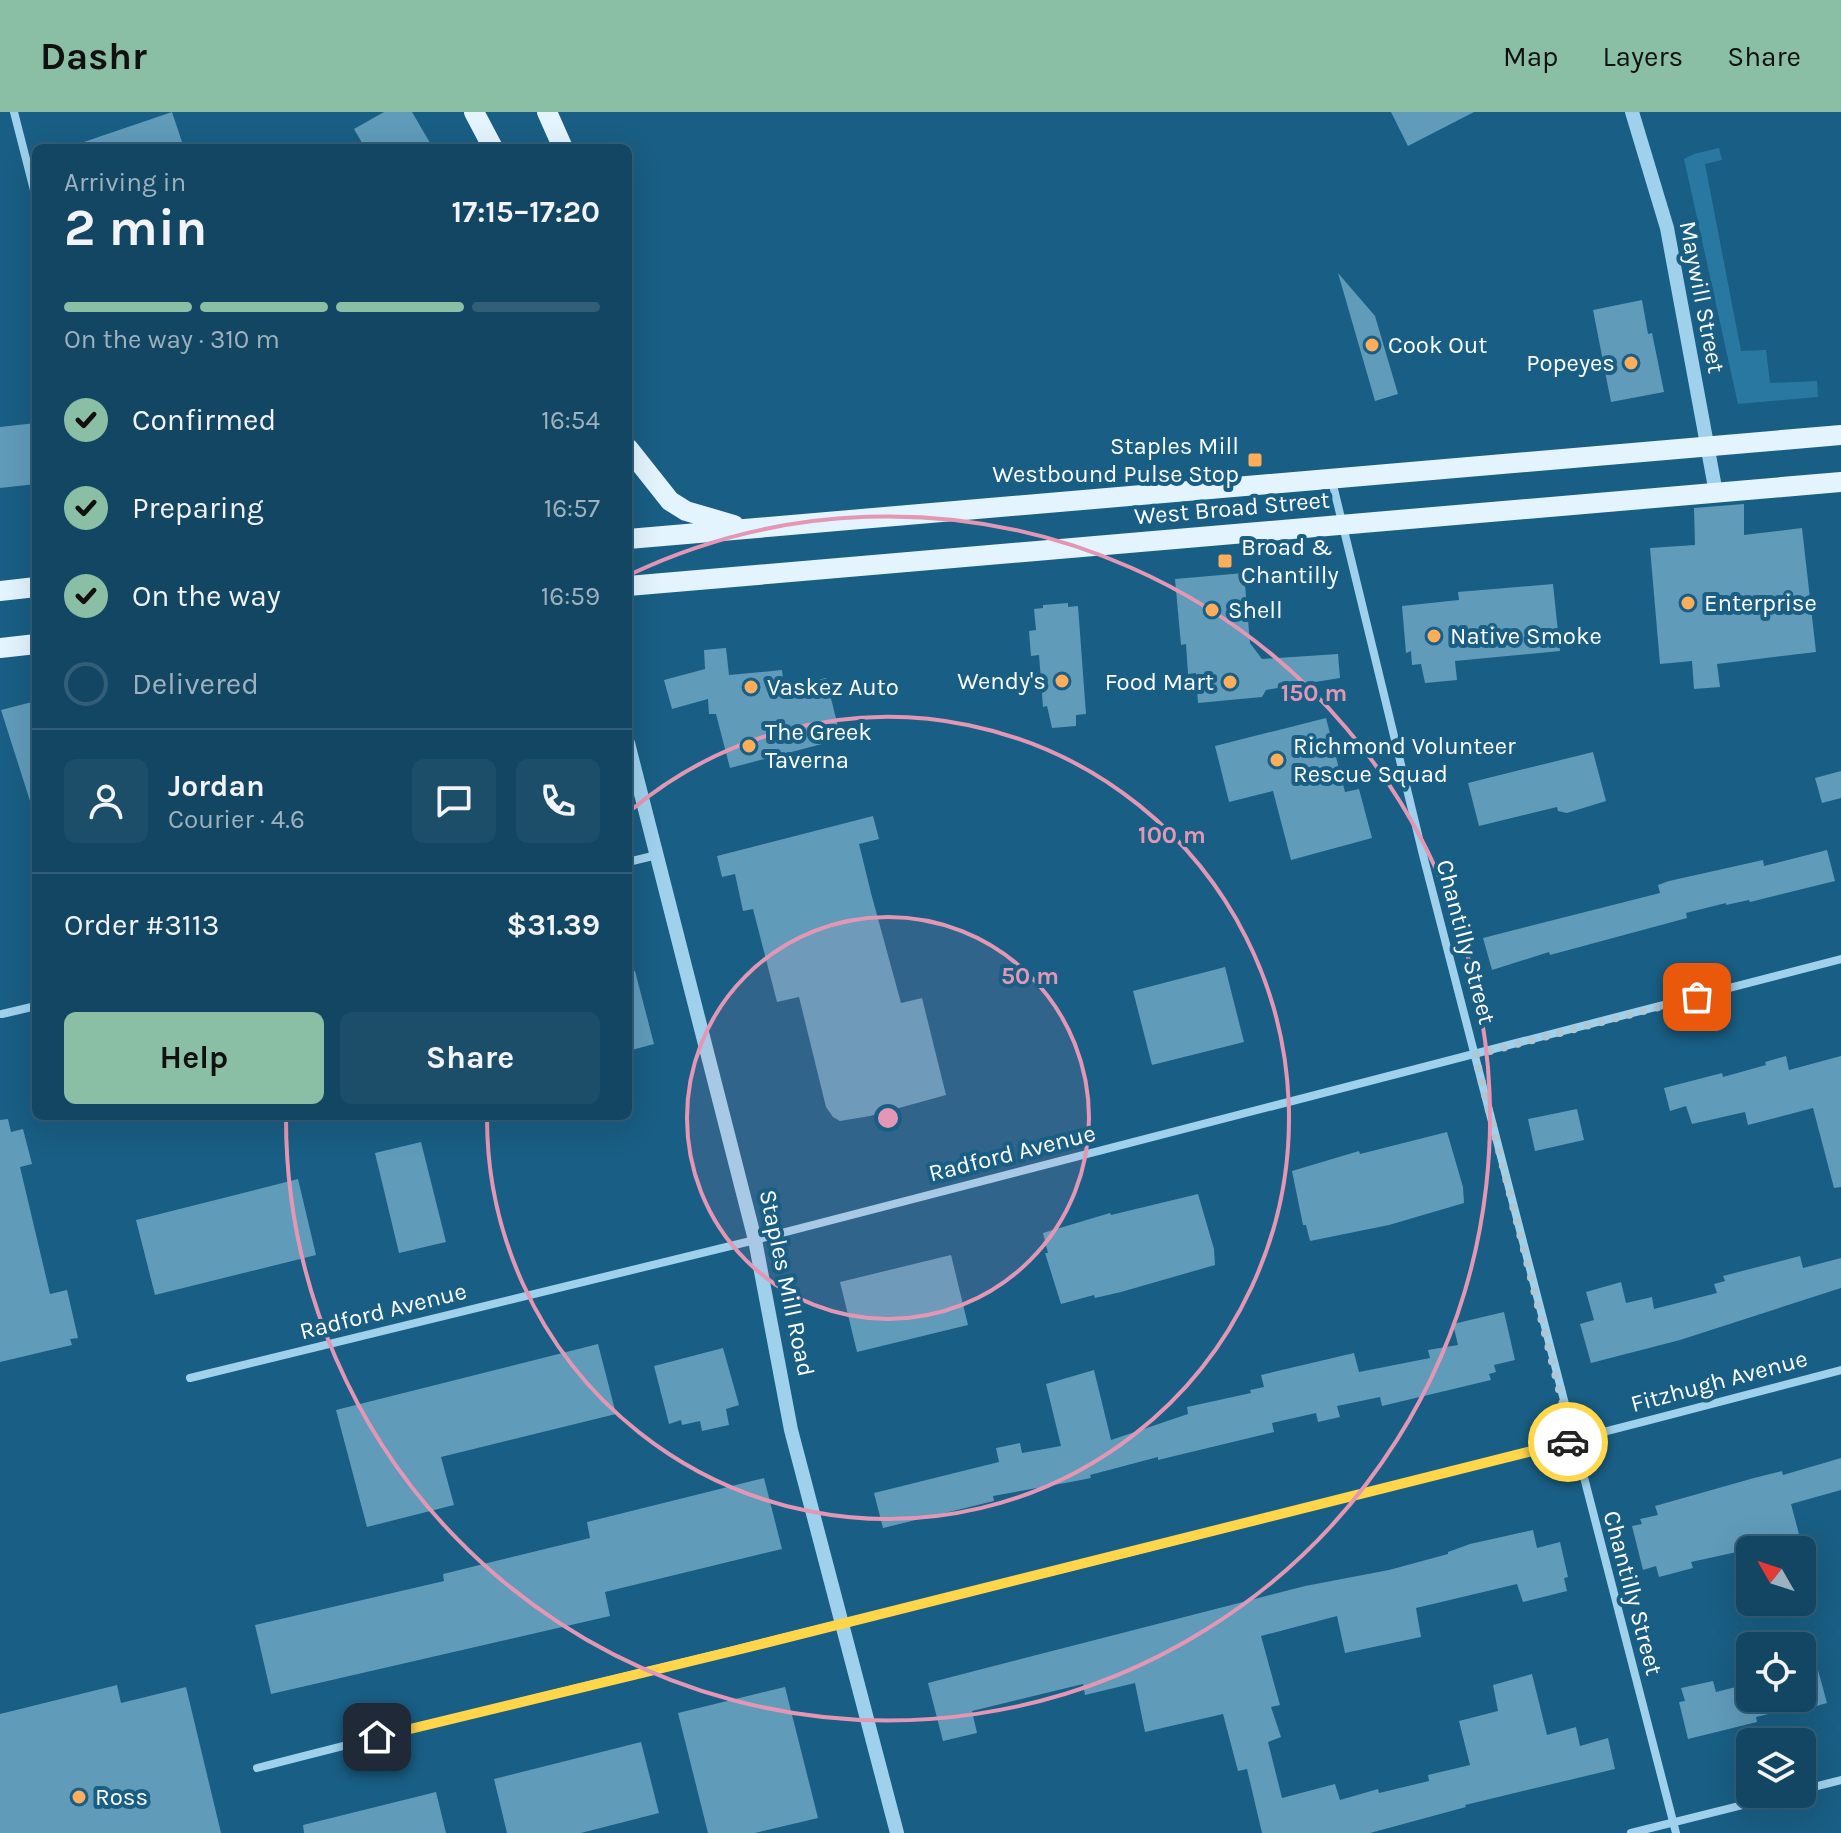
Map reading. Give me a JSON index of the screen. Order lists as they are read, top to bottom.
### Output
{
  "streets": {
    "main road": ["West Broad Street"],
    "street": [
      "Maywill Street",
      "Chantilly Street",
      "Radford Avenue",
      "Staples Mill Road",
      "Fitzhugh Avenue"
    ]
  },
  "crossings": [
    ["Maywill Street", "West Broad Street"],
    ["West Broad Street", "Chantilly Street"],
    ["Chantilly Street", "Radford Avenue"],
    ["Chantilly Street", "Fitzhugh Avenue"],
    ["Radford Avenue", "Staples Mill Road"],
    ["Staples Mill Road", "Fitzhugh Avenue"]
  ],
  "places": {
    "other": [
      "Cook Out",
      "Popeyes",
      "Enterprise",
      "Shell",
      "Native Smoke",
      "Wendy's",
      "Food Mart",
      "Vaskez Auto",
      "The Greek Taverna",
      "Richmond Volunteer Rescue Squad",
      "Ross"
    ],
    "transit": ["Staples Mill Westbound Pulse Stop", "Broad & Chantilly"]
  },
  "north": "top left",
  "page": {
    "header": "Dashr",
    "nav": ["Map", "Layers", "Share"],
    "heading": ["2 min", "Arriving in", "17:15–17:20"],
    "panel": [
      "Jordan",
      "Courier · 4.6",
      "Order #3113",
      "$31.39"
    ],
    "bar": "On the way · 310 m",
    "list": [
      ["Confirmed", "16:54"],
      ["Preparing", "16:57"],
      ["On the way", "16:59"],
      "Delivered"
    ],
    "buttons": ["Help", "Share"]
  },
  "rings": ["150 m", "100 m", "50 m"]
}
